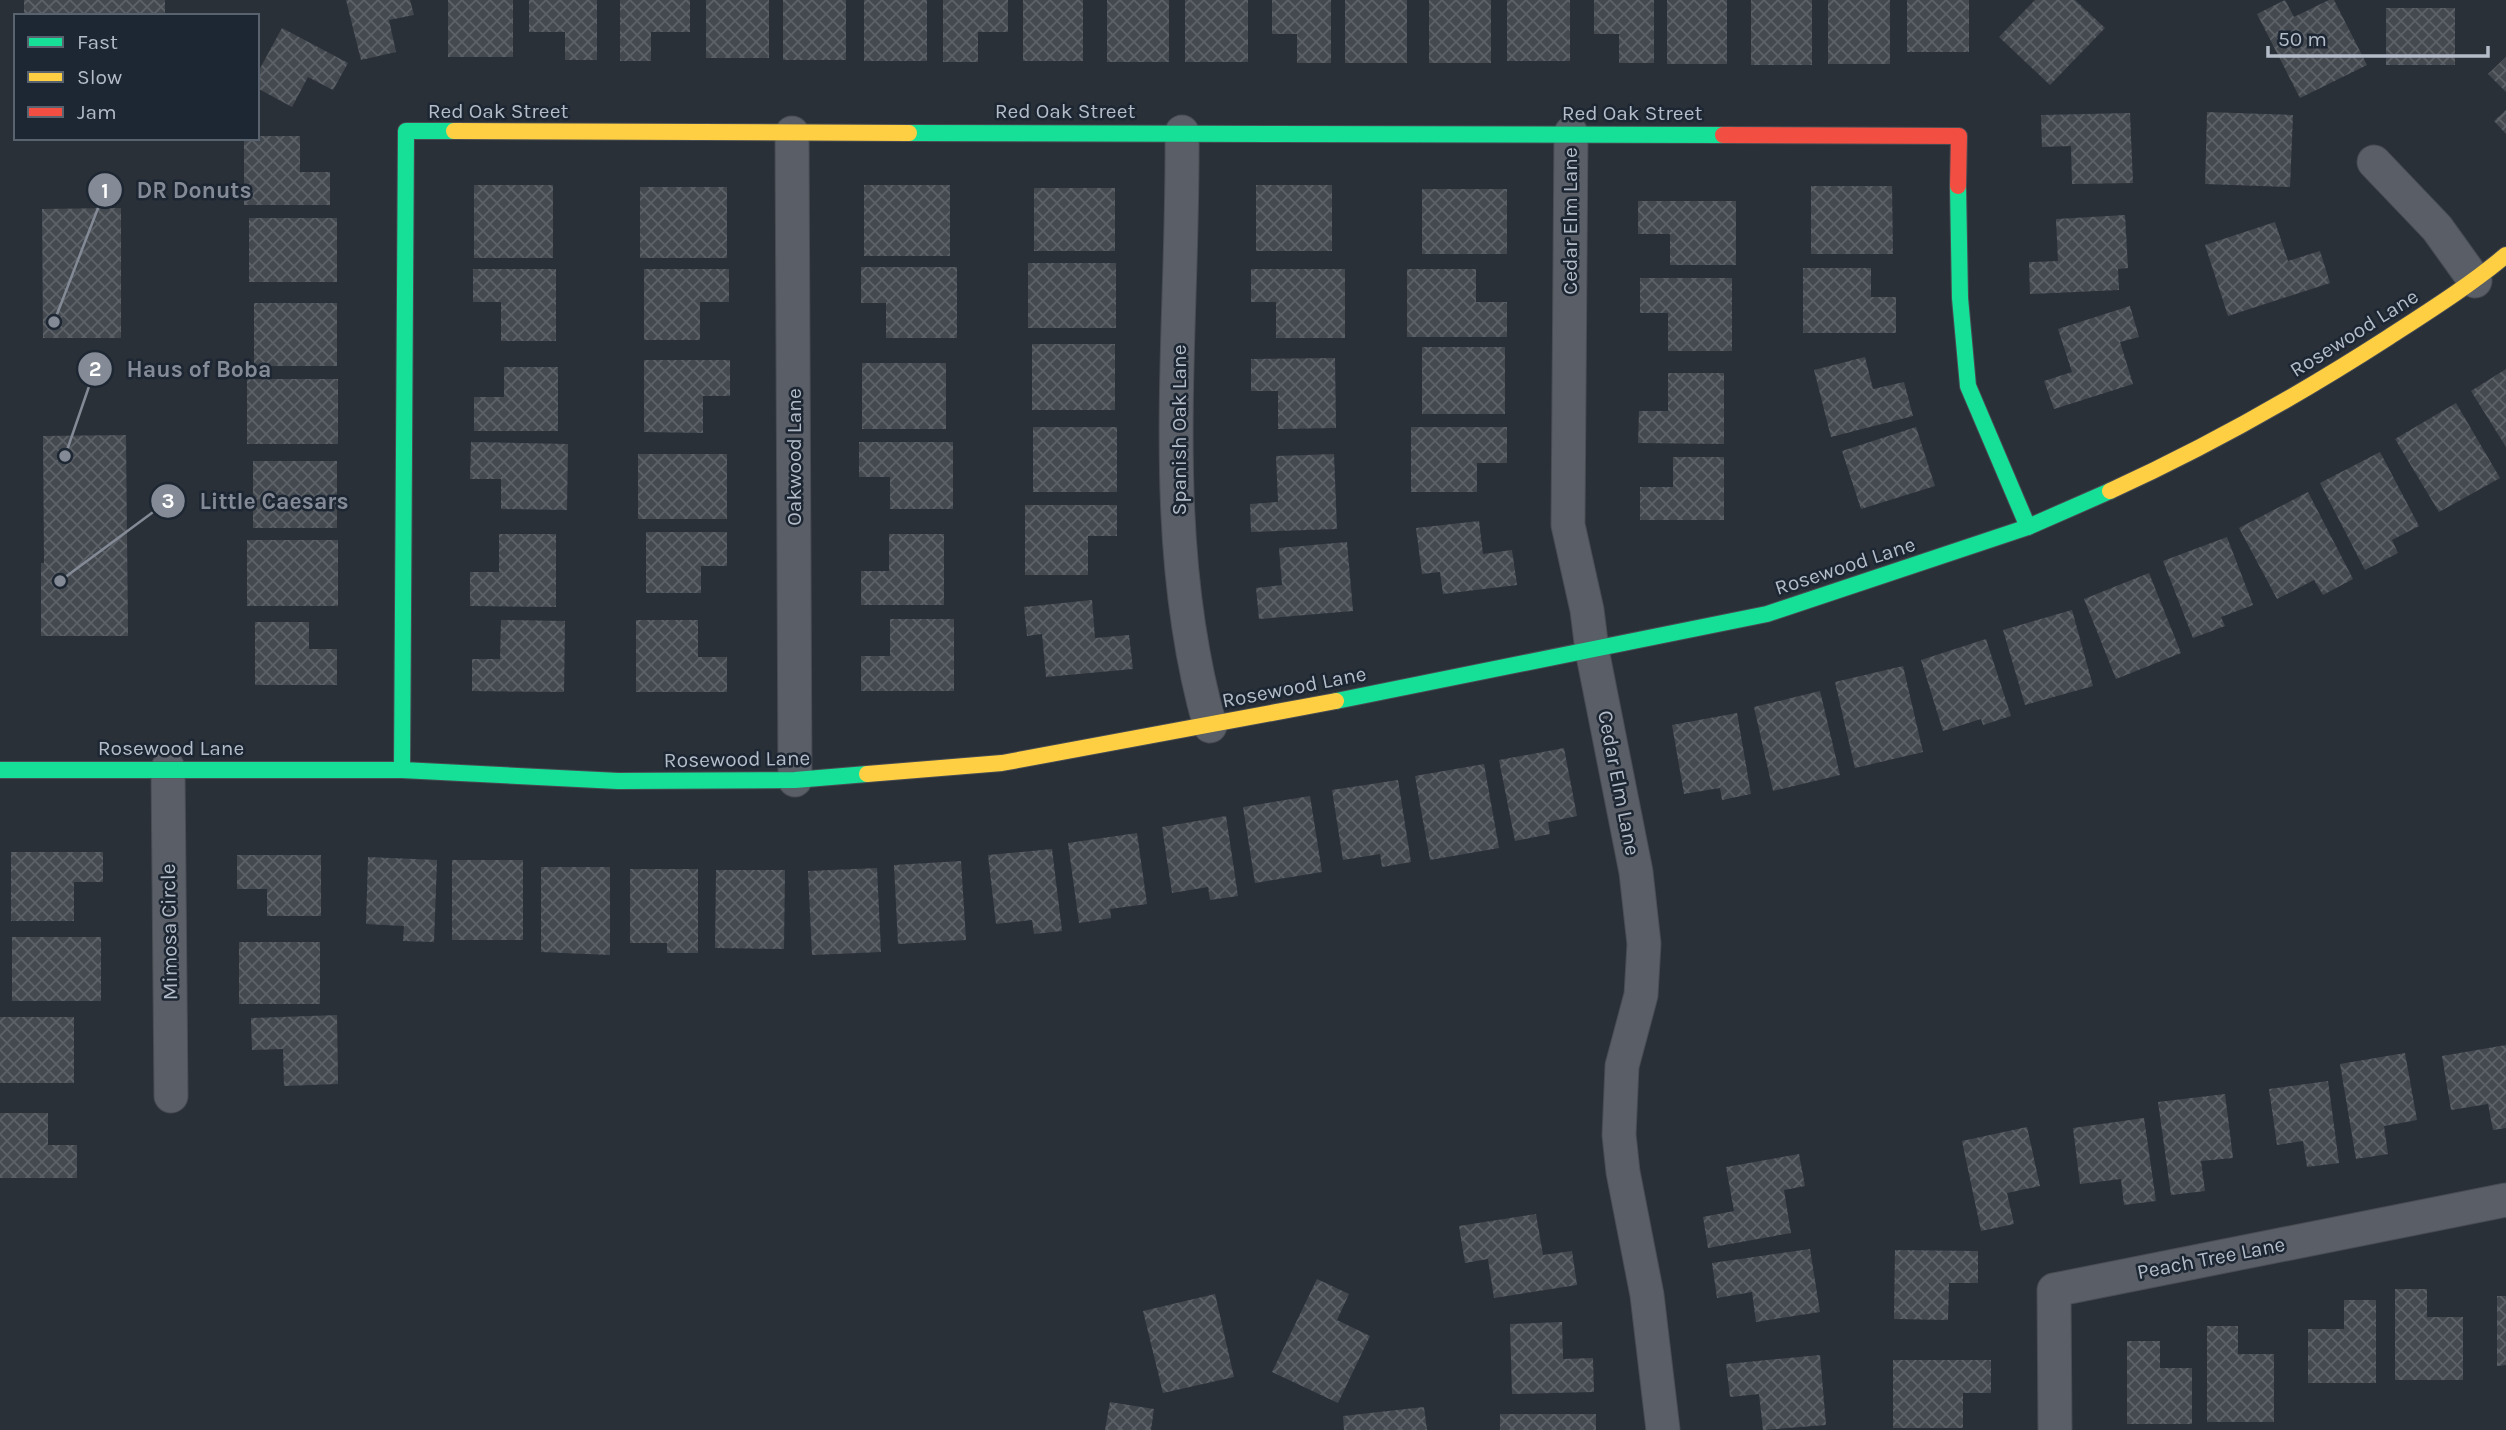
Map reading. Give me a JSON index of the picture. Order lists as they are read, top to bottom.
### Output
{
  "streets": {
    "street": [
      "Red Oak Street",
      "Cedar Elm Lane",
      "Rosewood Lane",
      "Spanish Oak Lane",
      "Oakwood Lane",
      "Mimosa Circle",
      "Peach Tree Lane"
    ]
  },
  "crossings": [
    ["Red Oak Street", "Cedar Elm Lane"],
    ["Red Oak Street", "Rosewood Lane"],
    ["Red Oak Street", "Spanish Oak Lane"],
    ["Red Oak Street", "Oakwood Lane"],
    ["Cedar Elm Lane", "Rosewood Lane"],
    ["Rosewood Lane", "Spanish Oak Lane"],
    ["Rosewood Lane", "Oakwood Lane"],
    ["Rosewood Lane", "Mimosa Circle"]
  ],
  "places": ["DR Donuts", "Haus of Boba", "Little Caesars"],
  "legend": ["Fast", "Slow", "Jam"],
  "scale_bar": "50 m"
}
